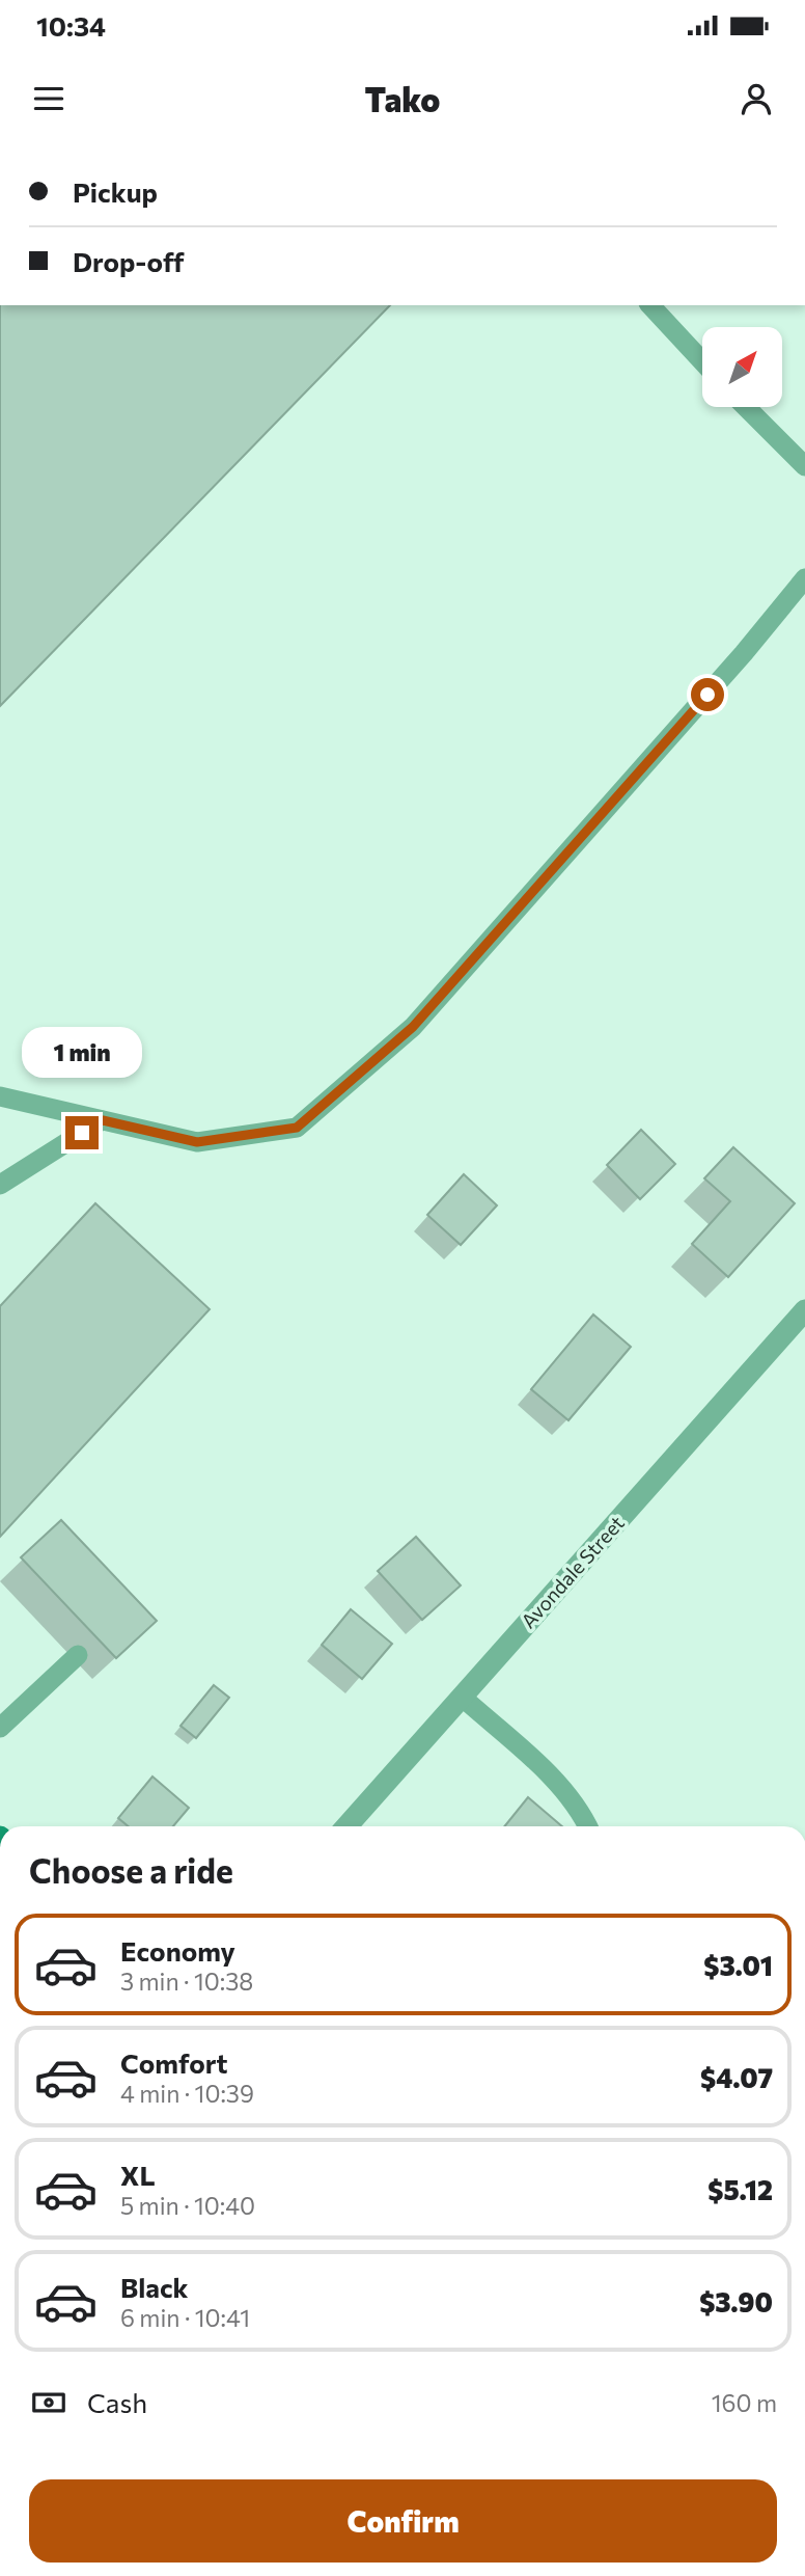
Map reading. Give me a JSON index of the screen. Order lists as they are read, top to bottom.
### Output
{
  "streets": {
    "street": ["Avondale Street"]
  },
  "north": "top right",
  "page": {
    "status": "10:34",
    "header": "Tako",
    "banner": ["Pickup", "Drop-off"],
    "bubble": "1 min",
    "heading": "Choose a ride",
    "list": [
      {
        "name": "Economy",
        "note": "3 min · 10:38",
        "value": "$3.01"
      },
      {
        "name": "Comfort",
        "note": "4 min · 10:39",
        "value": "$4.07"
      },
      {
        "name": "XL",
        "note": "5 min · 10:40",
        "value": "$5.12"
      },
      {
        "name": "Black",
        "note": "6 min · 10:41",
        "value": "$3.90"
      }
    ],
    "pay": ["Cash", "160 m"],
    "buttons": "Confirm"
  }
}
